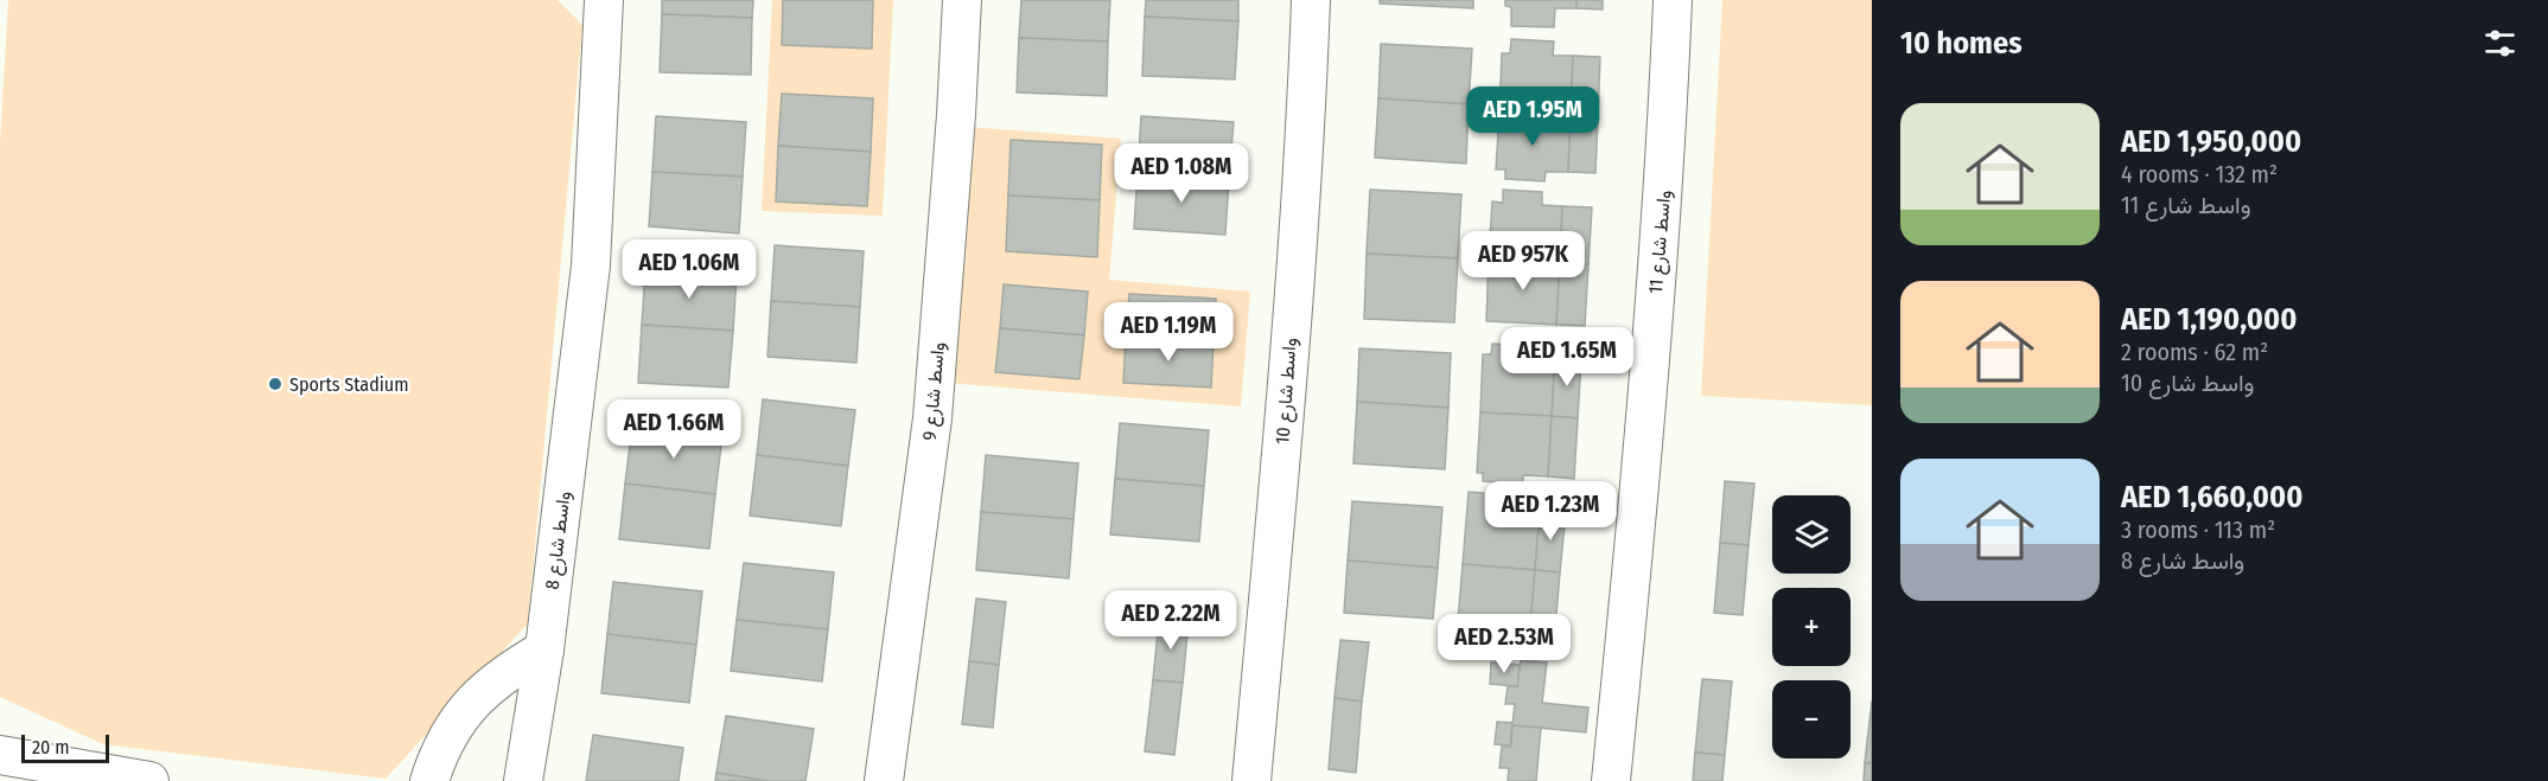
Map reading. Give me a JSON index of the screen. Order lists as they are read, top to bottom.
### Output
{
  "streets": {
    "street": [
      "واسط شارع 11",
      "واسط شارع 9",
      "واسط شارع 10",
      "واسط شارع 8"
    ]
  },
  "places": ["Sports Stadium"],
  "scale_bar": "20 m",
  "page": {
    "heading": "10 homes",
    "list": [
      {
        "name": "AED 1,950,000",
        "note": "4 rooms · 132 m² · واسط شارع 11"
      },
      {
        "name": "AED 1,190,000",
        "note": "2 rooms · 62 m² · واسط شارع 10"
      },
      {
        "name": "AED 1,660,000",
        "note": "3 rooms · 113 m² · واسط شارع 8"
      }
    ],
    "price": [
      "AED 1.95M",
      "AED 1.08M",
      "AED 957K",
      "AED 1.06M",
      "AED 1.19M",
      "AED 1.65M",
      "AED 1.66M",
      "AED 1.23M",
      "AED 2.22M",
      "AED 2.53M"
    ],
    "map_buttons": ["+", "−"],
    "scale": "20 m"
  }
}
